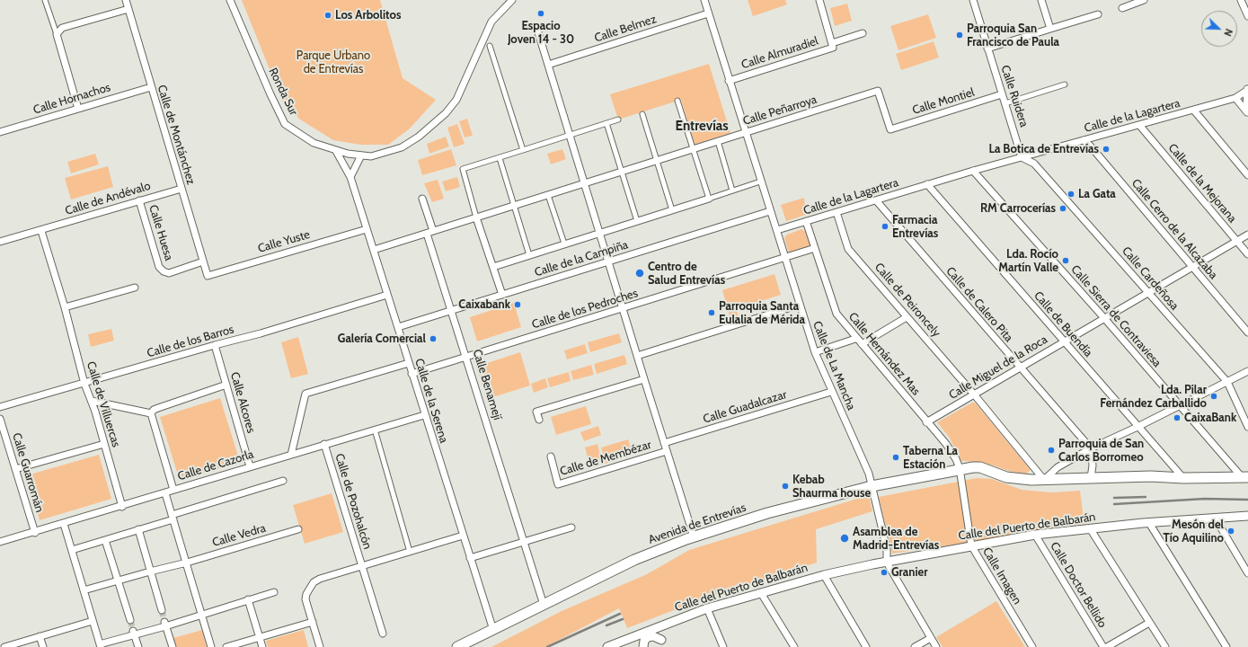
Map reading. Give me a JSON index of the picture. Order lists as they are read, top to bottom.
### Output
{
  "streets": {
    "main road": ["Avenida de Entrevías"],
    "street": [
      "Calle Belmez",
      "Calle Almuradiel",
      "Ronda Sur",
      "Calle Ruidera",
      "Calle Hornachos",
      "Calle Montiel",
      "Calle Peñarroya",
      "Calle de la Lagartera",
      "Calle de Montánchez",
      "Calle de la Mejorana",
      "Calle de Andévalo",
      "Calle Cerro de la Alcazaba",
      "Calle Huesa",
      "Calle Yuste",
      "Calle de la Campiña",
      "Calle Cardeñosa",
      "Calle de Peironcely",
      "Calle de Calero Pita",
      "Calle de los Pedroches",
      "Calle Sierra de Contraviesa",
      "Calle de Buendía",
      "Calle de los Barros",
      "Calle Hernández Mas",
      "Calle de La Mancha",
      "Calle Miguel de la Roca",
      "Calle Benamejí",
      "Calle de la Serena",
      "Calle Alcores",
      "Calle de Villuercas",
      "Calle Guadalcazar",
      "Calle de Membézar",
      "Calle de Cazorla",
      "Calle Guarromán",
      "Calle de Pozohalcón",
      "Calle del Puerto de Balbarán",
      "Calle Vedra",
      "Calle Imagen",
      "Calle Doctor Bellido"
    ]
  },
  "crossings": [
    ["Calle Belmez", "Calle de La Mancha"],
    ["Calle Belmez", "Calle de Membézar"],
    ["Calle Almuradiel", "Calle de La Mancha"],
    ["Ronda Sur", "Calle de la Serena"],
    ["Calle Ruidera", "Calle Montiel"],
    ["Calle Ruidera", "Calle de la Lagartera"],
    ["Calle Ruidera", "Calle Cardeñosa"],
    ["Calle Hornachos", "Calle de Montánchez"],
    ["Calle Montiel", "Calle Peñarroya"],
    ["Calle Peñarroya", "Calle de La Mancha"],
    ["Calle Peñarroya", "Calle Benamejí"],
    ["Calle Peñarroya", "Calle de Membézar"],
    ["Calle de la Lagartera", "Calle de la Mejorana"],
    ["Calle de la Lagartera", "Calle Cerro de la Alcazaba"],
    ["Calle de la Lagartera", "Calle Cardeñosa"],
    ["Calle de la Lagartera", "Calle de Peironcely"],
    ["Calle de la Lagartera", "Calle de Calero Pita"],
    ["Calle de la Lagartera", "Calle Sierra de Contraviesa"],
    ["Calle de la Lagartera", "Calle de Buendía"],
    ["Calle de la Lagartera", "Calle Hernández Mas"],
    ["Calle de la Lagartera", "Calle de La Mancha"],
    ["Calle de Montánchez", "Calle de Andévalo"],
    ["Calle de Montánchez", "Calle Huesa"],
    ["Calle de Montánchez", "Calle Yuste"],
    ["Calle de la Mejorana", "Calle Miguel de la Roca"],
    ["Calle de Andévalo", "Calle Huesa"],
    ["Calle de Andévalo", "Calle de Villuercas"],
    ["Calle Cerro de la Alcazaba", "Calle Miguel de la Roca"],
    ["Calle Yuste", "Calle de la Serena"],
    ["Calle de la Campiña", "Calle de La Mancha"],
    ["Calle de la Campiña", "Calle Benamejí"],
    ["Calle de la Campiña", "Calle de la Serena"],
    ["Calle de la Campiña", "Calle de Membézar"],
    ["Calle Cardeñosa", "Calle Miguel de la Roca"],
    ["Calle de Peironcely", "Calle Miguel de la Roca"],
    ["Calle de Peironcely", "Avenida de Entrevías"],
    ["Calle de Calero Pita", "Calle Miguel de la Roca"],
    ["Calle de los Pedroches", "Calle Hernández Mas"],
    ["Calle de los Pedroches", "Calle de La Mancha"],
    ["Calle de los Pedroches", "Calle Benamejí"],
    ["Calle de los Pedroches", "Calle de la Serena"],
    ["Calle de los Pedroches", "Calle de Membézar"],
    ["Calle Sierra de Contraviesa", "Calle Miguel de la Roca"],
    ["Calle de Buendía", "Calle Miguel de la Roca"],
    ["Calle de los Barros", "Calle de la Serena"],
    ["Calle de los Barros", "Calle Alcores"],
    ["Calle de los Barros", "Calle de Villuercas"],
    ["Calle Hernández Mas", "Calle Miguel de la Roca"],
    ["Calle Hernández Mas", "Avenida de Entrevías"],
    ["Calle Hernández Mas", "Calle Imagen"],
    ["Calle de La Mancha", "Calle Guadalcazar"],
    ["Calle de La Mancha", "Avenida de Entrevías"],
    ["Calle de La Mancha", "Calle del Puerto de Balbarán"],
    ["Calle Benamejí", "Avenida de Entrevías"],
    ["Calle de la Serena", "Calle de Cazorla"],
    ["Calle de la Serena", "Avenida de Entrevías"],
    ["Calle Alcores", "Calle de Cazorla"],
    ["Calle de Villuercas", "Calle de Cazorla"],
    ["Calle Guadalcazar", "Calle de Membézar"],
    ["Calle de Membézar", "Avenida de Entrevías"],
    ["Calle de Cazorla", "Calle Guarromán"],
    ["Calle de Cazorla", "Calle de Pozohalcón"],
    ["Avenida de Entrevías", "Calle Imagen"],
    ["Calle del Puerto de Balbarán", "Calle Imagen"],
    ["Calle del Puerto de Balbarán", "Calle Doctor Bellido"]
  ],
  "districts": ["Entrevías"],
  "parks": ["Parque Urbano de Entrevías"],
  "places": [
    "Espacio Joven 14 - 30",
    "Los Arbolitos",
    "Parroquia San Francisco de Paula",
    "La Botica de Entrevías",
    "La Gata",
    "RM Carrocerías",
    "Farmacia Entrevías",
    "Lda. Rocío Martín Valle",
    "Centro de Salud Entrevías",
    "Caixabank",
    "Parroquia Santa Eulalia de Mérida",
    "Galería Comercial",
    "Lda. Pilar Fernández Carballido",
    "CaixaBank",
    "Parroquia de San Carlos Borromeo",
    "Taberna La Estación",
    "Kebab Shaurma house",
    "Mesón del Tío Aquilino",
    "Asamblea de Madrid-Entrevías",
    "Granier"
  ],
  "north": "bottom right"
}
